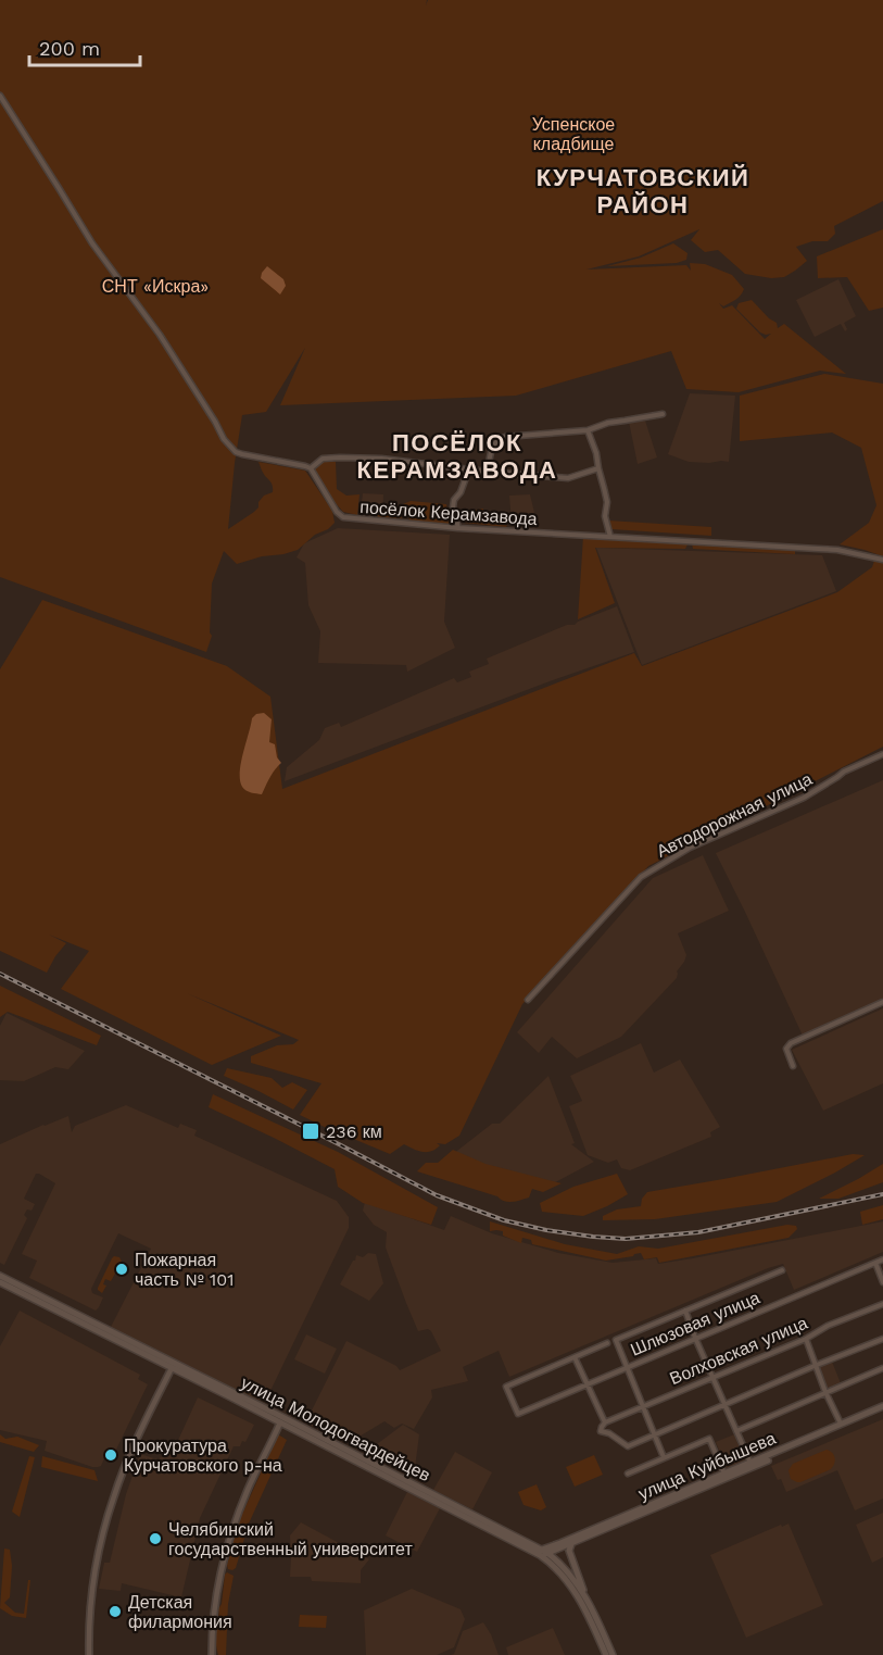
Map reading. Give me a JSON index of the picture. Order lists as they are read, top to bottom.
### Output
{
  "streets": {
    "main road": ["улица Молодогвардейцев", "улица Куйбышева"],
    "street": [
      "посёлок Керамзавода",
      "Автодорожная улица",
      "Шлюзовая улица",
      "Волховская улица"
    ]
  },
  "crossings": [
    ["улица Молодогвардейцев", "улица Куйбышева"]
  ],
  "districts": ["КУРЧАТОВСКИЙ РАЙОН", "ПОСЁЛОК КЕРАМЗАВОДА"],
  "parks": ["Успенское кладбище", "СНТ «Искра»"],
  "places": {
    "transit": ["236 км"],
    "other": [
      "Пожарная часть № 101",
      "Прокуратура Курчатовского р-на",
      "Челябинский государственный университет",
      "Детская филармония"
    ]
  },
  "scale_bar": "200 m"
}
